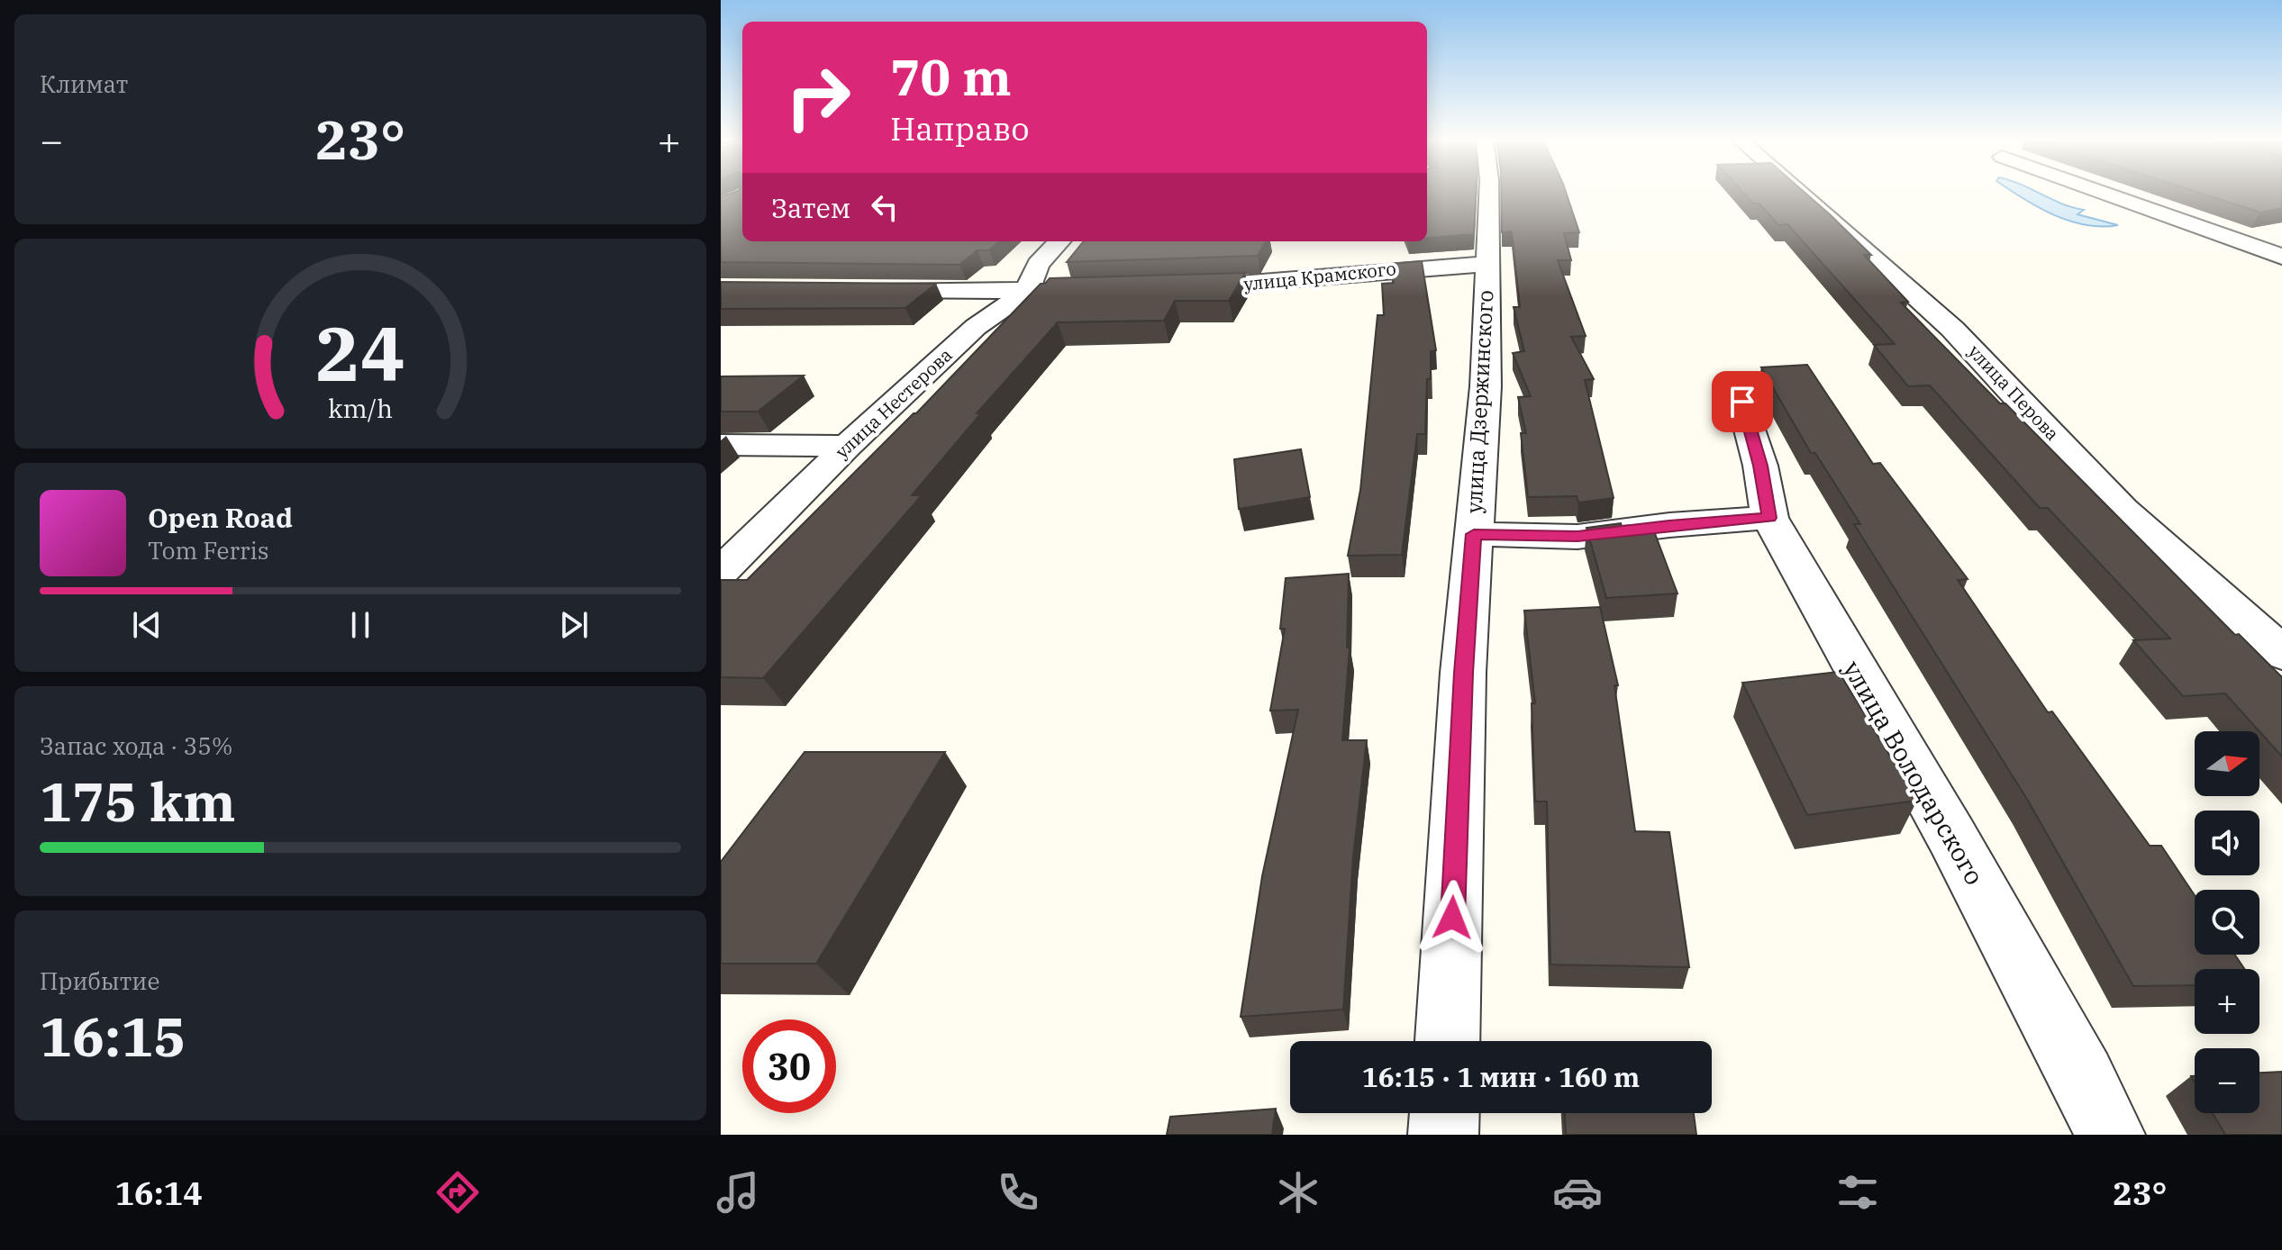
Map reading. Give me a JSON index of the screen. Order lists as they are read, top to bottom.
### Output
{
  "streets": {
    "street": [
      "улица Крамского",
      "улица Перова",
      "улица Дзержинского",
      "улица Нестерова",
      "улица Володарского"
    ]
  },
  "crossings": [
    ["улица Крамского", "улица Дзержинского"]
  ],
  "north": "right",
  "page": {
    "tile": [
      "Климат",
      ["Запас хода · 35%", "175 km"],
      ["Прибытие", "16:15"]
    ],
    "turn": ["70 m", "Направо"],
    "heat": ["−", "23°", "+"],
    "then": "Затем",
    "song": ["Open Road", "Tom Ferris"],
    "map_buttons": ["+", "−"],
    "limit": "30",
    "trip": "16:15 · 1 мин · 160 m",
    "tabs": ["16:14", "23°"],
    "gauge": ["24", "km/h"]
  }
}
